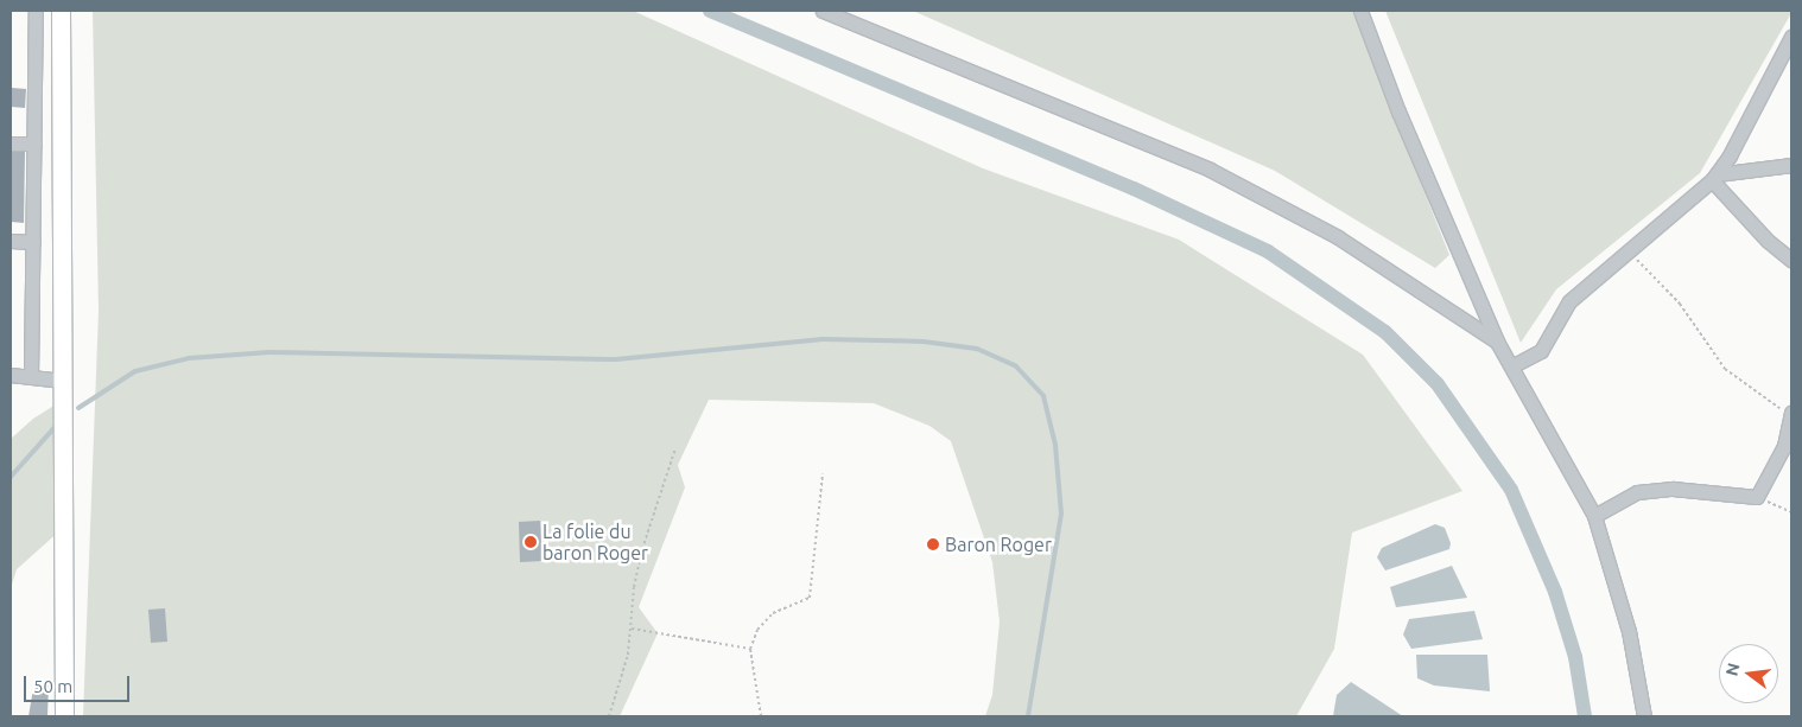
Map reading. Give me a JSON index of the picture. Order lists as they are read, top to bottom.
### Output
{
  "places": ["La folie du baron Roger", "Baron Roger"],
  "scale_bar": "50 m",
  "north": "left"
}
